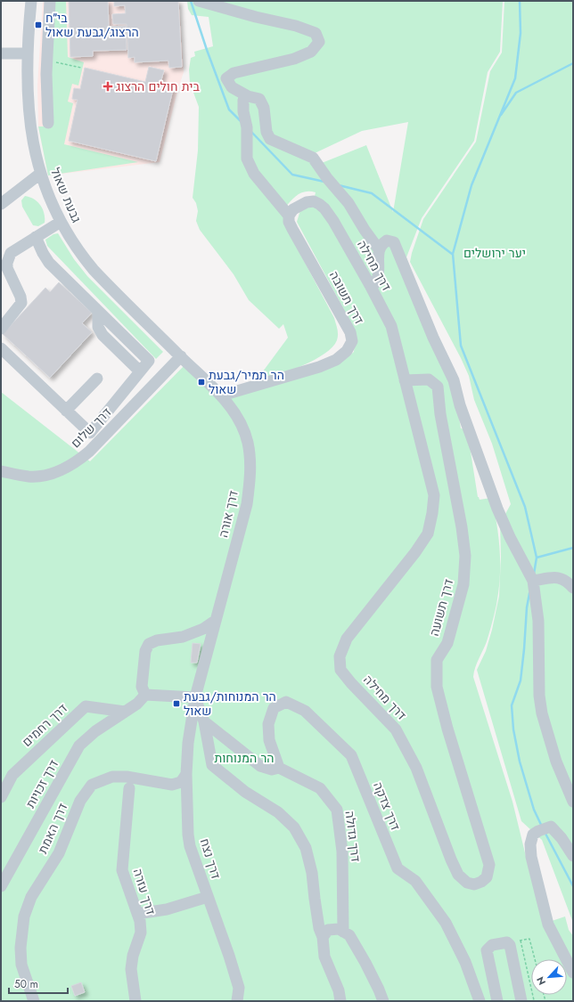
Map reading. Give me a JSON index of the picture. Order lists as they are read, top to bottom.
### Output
{
  "streets": {
    "street": [
      "גבעת שאול",
      "דרך מחילה",
      "דרך תשובה",
      "דרך שלום",
      "דרך אורה",
      "דרך תשועה",
      "דרך רחמים",
      "דרך זכויות",
      "דרך צדקה",
      "דרך האמת",
      "דרך גדולה",
      "דרך נצח",
      "דרך עזרה"
    ]
  },
  "crossings": [
    ["גבעת שאול", "דרך שלום"],
    ["גבעת שאול", "דרך אורה"],
    ["דרך מחילה", "דרך תשובה"],
    ["דרך מחילה", "דרך תשועה"],
    ["דרך תשובה", "דרך אורה"],
    ["דרך שלום", "דרך אורה"],
    ["דרך אורה", "דרך גדולה"],
    ["דרך אורה", "דרך נצח"],
    ["דרך רחמים", "דרך זכויות"],
    ["דרך צדקה", "דרך גדולה"],
    ["דרך האמת", "דרך נצח"],
    ["דרך גדולה", "דרך נצח"]
  ],
  "parks": ["יער ירושלים", "הר המנוחות"],
  "places": {
    "transit": ["בי״ח הרצוג/גבעת שאול", "הר תמיר/גבעת שאול", "הר המנוחות/גבעת שאול"],
    "health": ["בית חולים הרצוג"]
  },
  "scale_bar": "50 m",
  "north": "bottom left"
}
